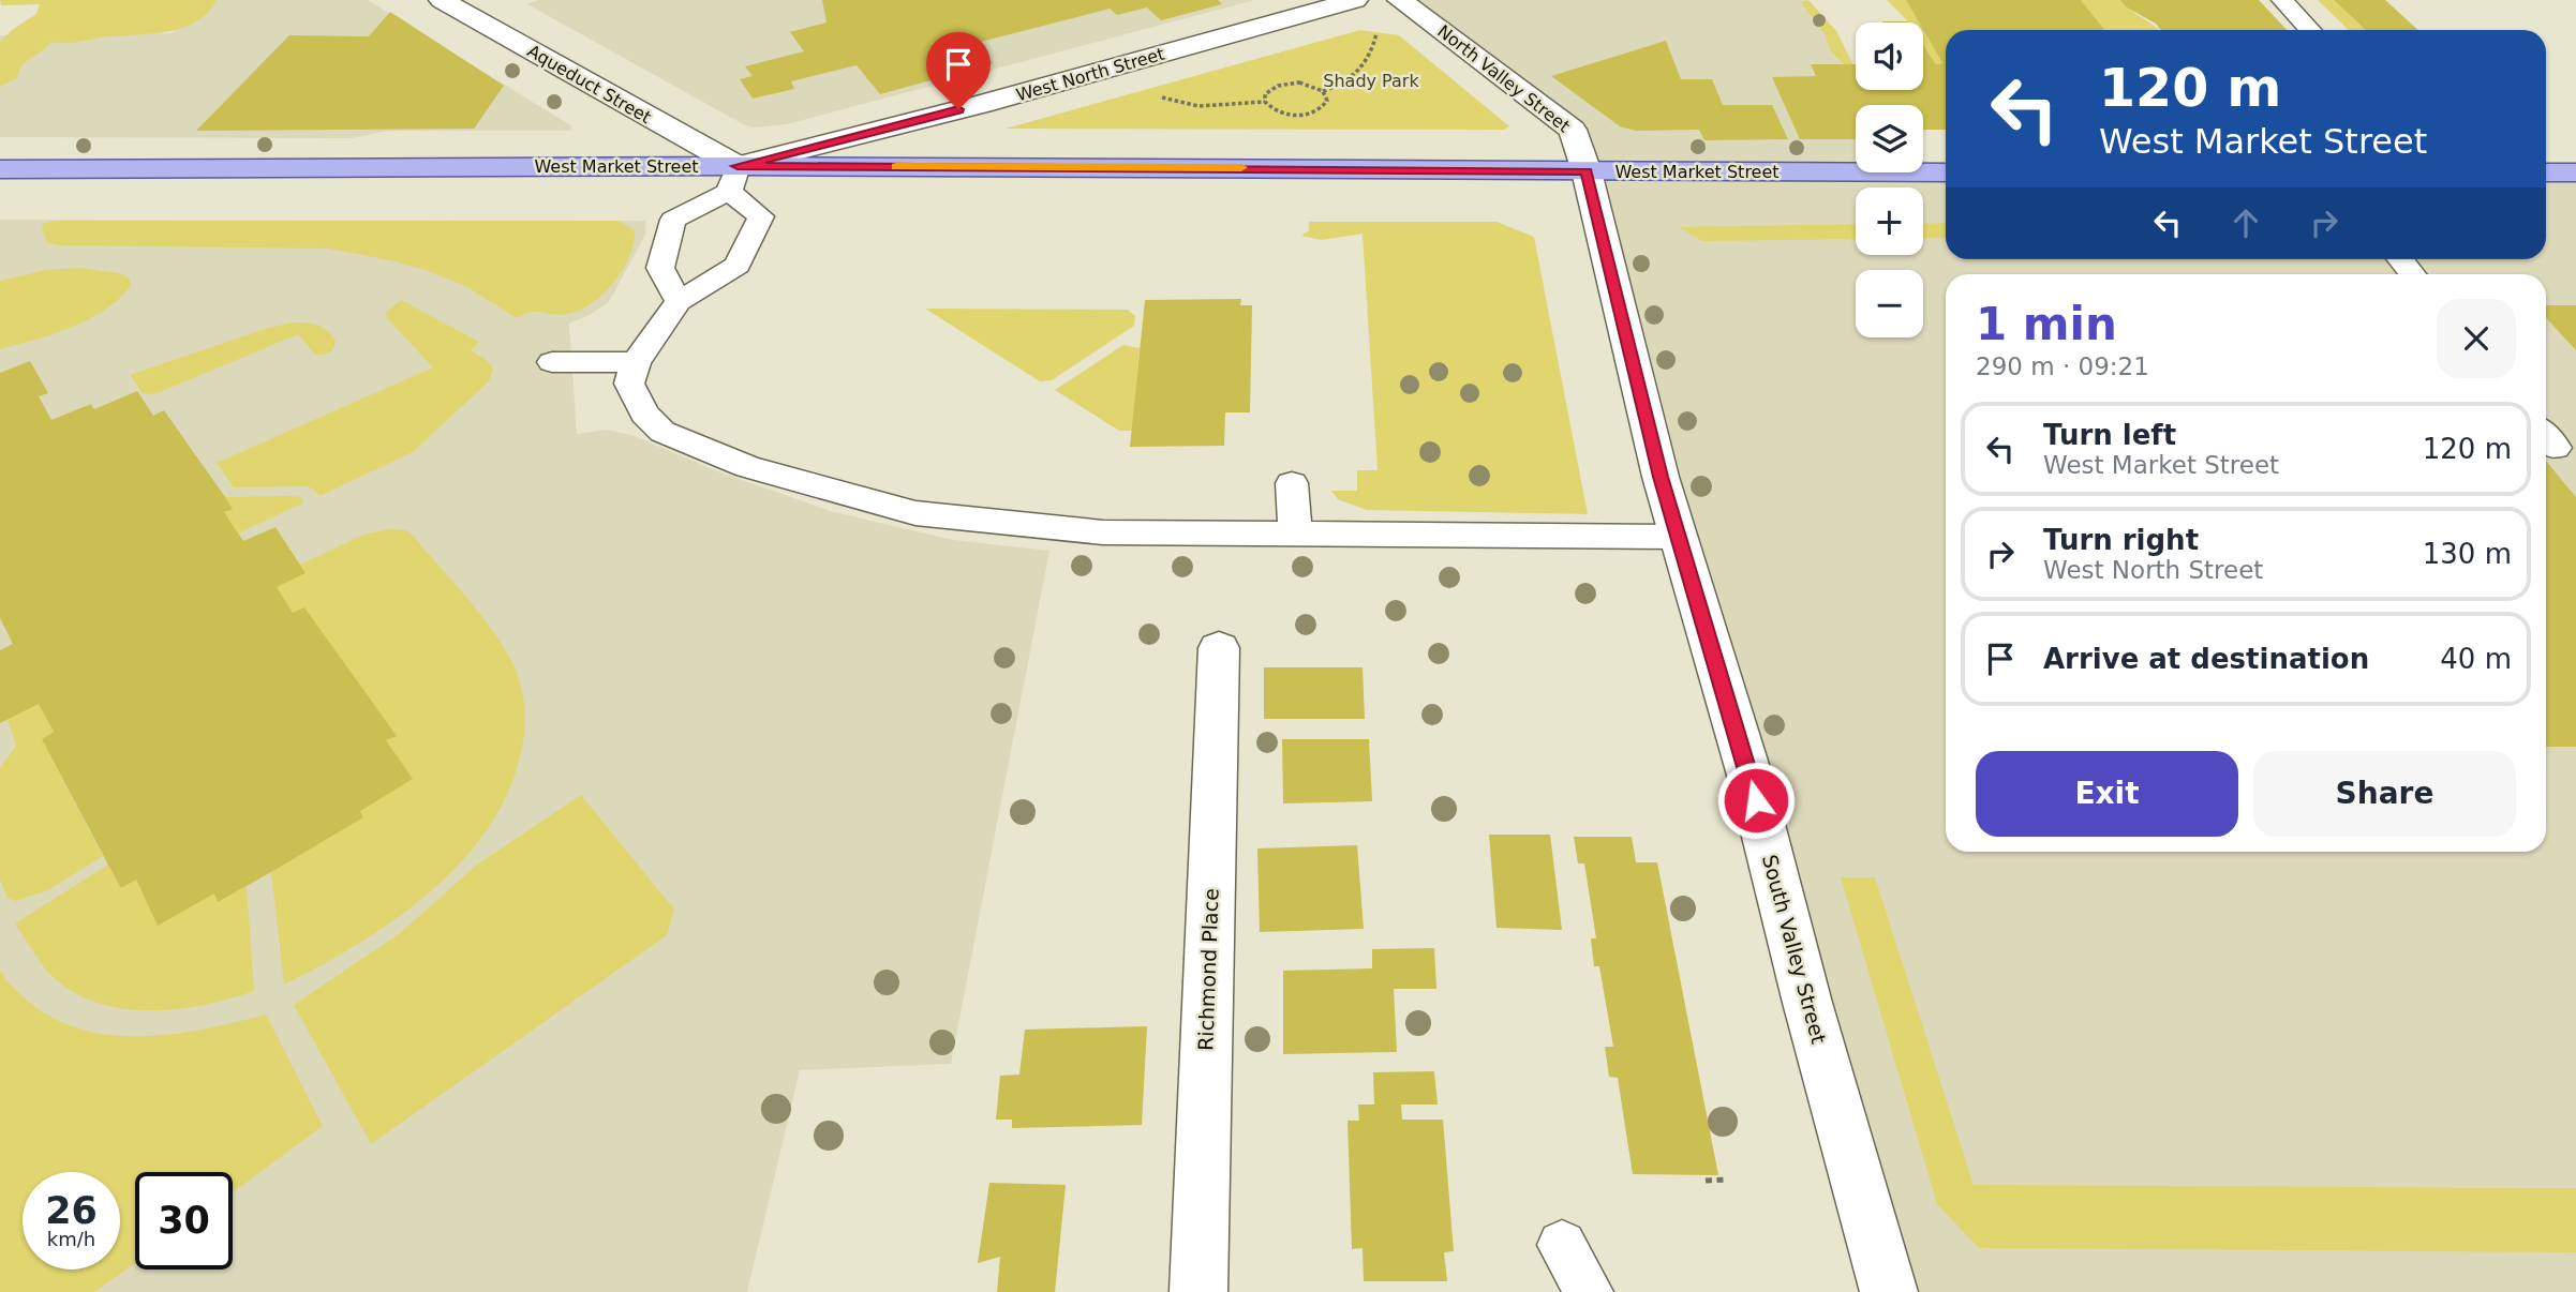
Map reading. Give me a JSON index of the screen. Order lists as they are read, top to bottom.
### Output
{
  "streets": {
    "main road": ["West Market Street"],
    "street": [
      "West North Street",
      "North Valley Street",
      "Aqueduct Street",
      "South Valley Street",
      "Richmond Place"
    ]
  },
  "crossings": [
    ["West North Street", "Aqueduct Street"],
    ["West North Street", "West Market Street"],
    ["North Valley Street", "West Market Street"],
    ["North Valley Street", "South Valley Street"],
    ["Aqueduct Street", "West Market Street"],
    ["West Market Street", "South Valley Street"]
  ],
  "parks": ["Shady Park"],
  "page": {
    "map_buttons": ["+", "−"],
    "turn": ["120 m", "West Market Street"],
    "heading": ["1 min", "290 m · 09:21"],
    "list": [
      {
        "name": "Turn left",
        "note": "West Market Street",
        "value": "120 m"
      },
      {
        "name": "Turn right",
        "note": "West North Street",
        "value": "130 m"
      },
      {
        "name": "Arrive at destination",
        "value": "40 m"
      }
    ],
    "buttons": ["Exit", "Share"],
    "speed": "26 km/h",
    "limit": "30"
  }
}
